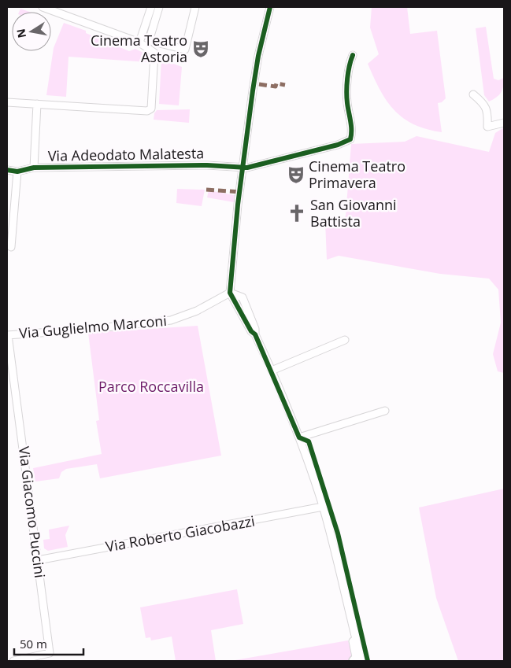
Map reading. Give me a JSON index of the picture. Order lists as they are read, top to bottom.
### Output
{
  "streets": {
    "street": [
      "Via Adeodato Malatesta",
      "Via Guglielmo Marconi",
      "Via Giacomo Puccini",
      "Via Roberto Giacobazzi"
    ]
  },
  "crossings": [
    ["Via Guglielmo Marconi", "Via Giacomo Puccini"],
    ["Via Giacomo Puccini", "Via Roberto Giacobazzi"]
  ],
  "parks": ["Parco Roccavilla"],
  "places": {
    "theatre": ["Cinema Teatro Astoria", "Cinema Teatro Primavera"],
    "church": ["San Giovanni Battista"]
  },
  "scale_bar": "50 m",
  "north": "left"
}
